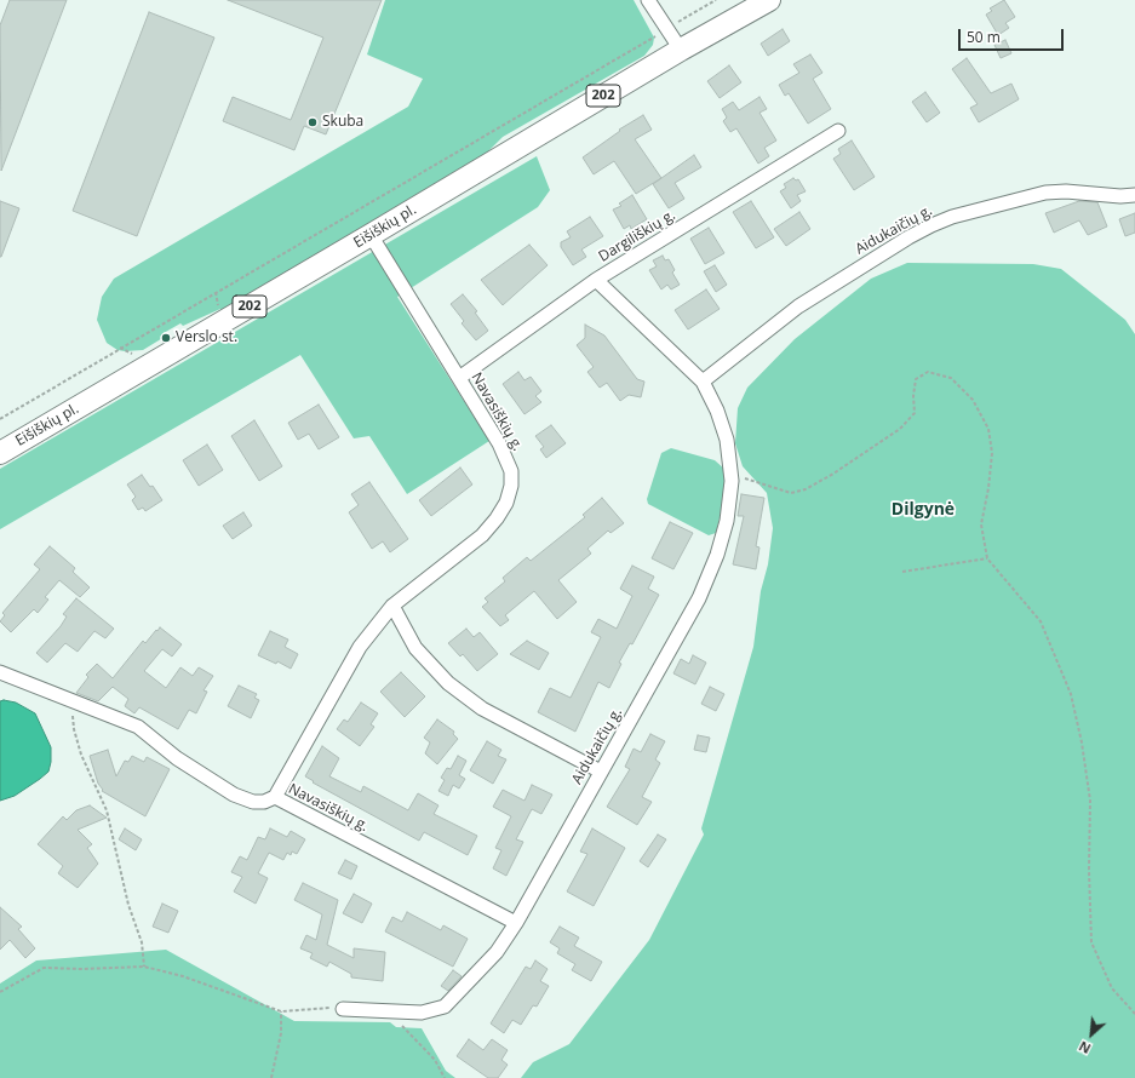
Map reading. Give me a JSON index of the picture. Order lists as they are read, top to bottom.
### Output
{
  "streets": {
    "main road": ["202", "Eišiškių pl."],
    "street": ["Aidukaičių g.", "Dargiliškių g.", "Navasiškių g."]
  },
  "crossings": [
    ["Eišiškių pl.", "Navasiškių g."],
    ["Aidukaičių g.", "Dargiliškių g."],
    ["Aidukaičių g.", "Navasiškių g."],
    ["Dargiliškių g.", "Navasiškių g."]
  ],
  "districts": ["Dilgynė"],
  "places": ["Skuba", "Verslo st."],
  "scale_bar": "50 m",
  "north": "bottom left"
}
